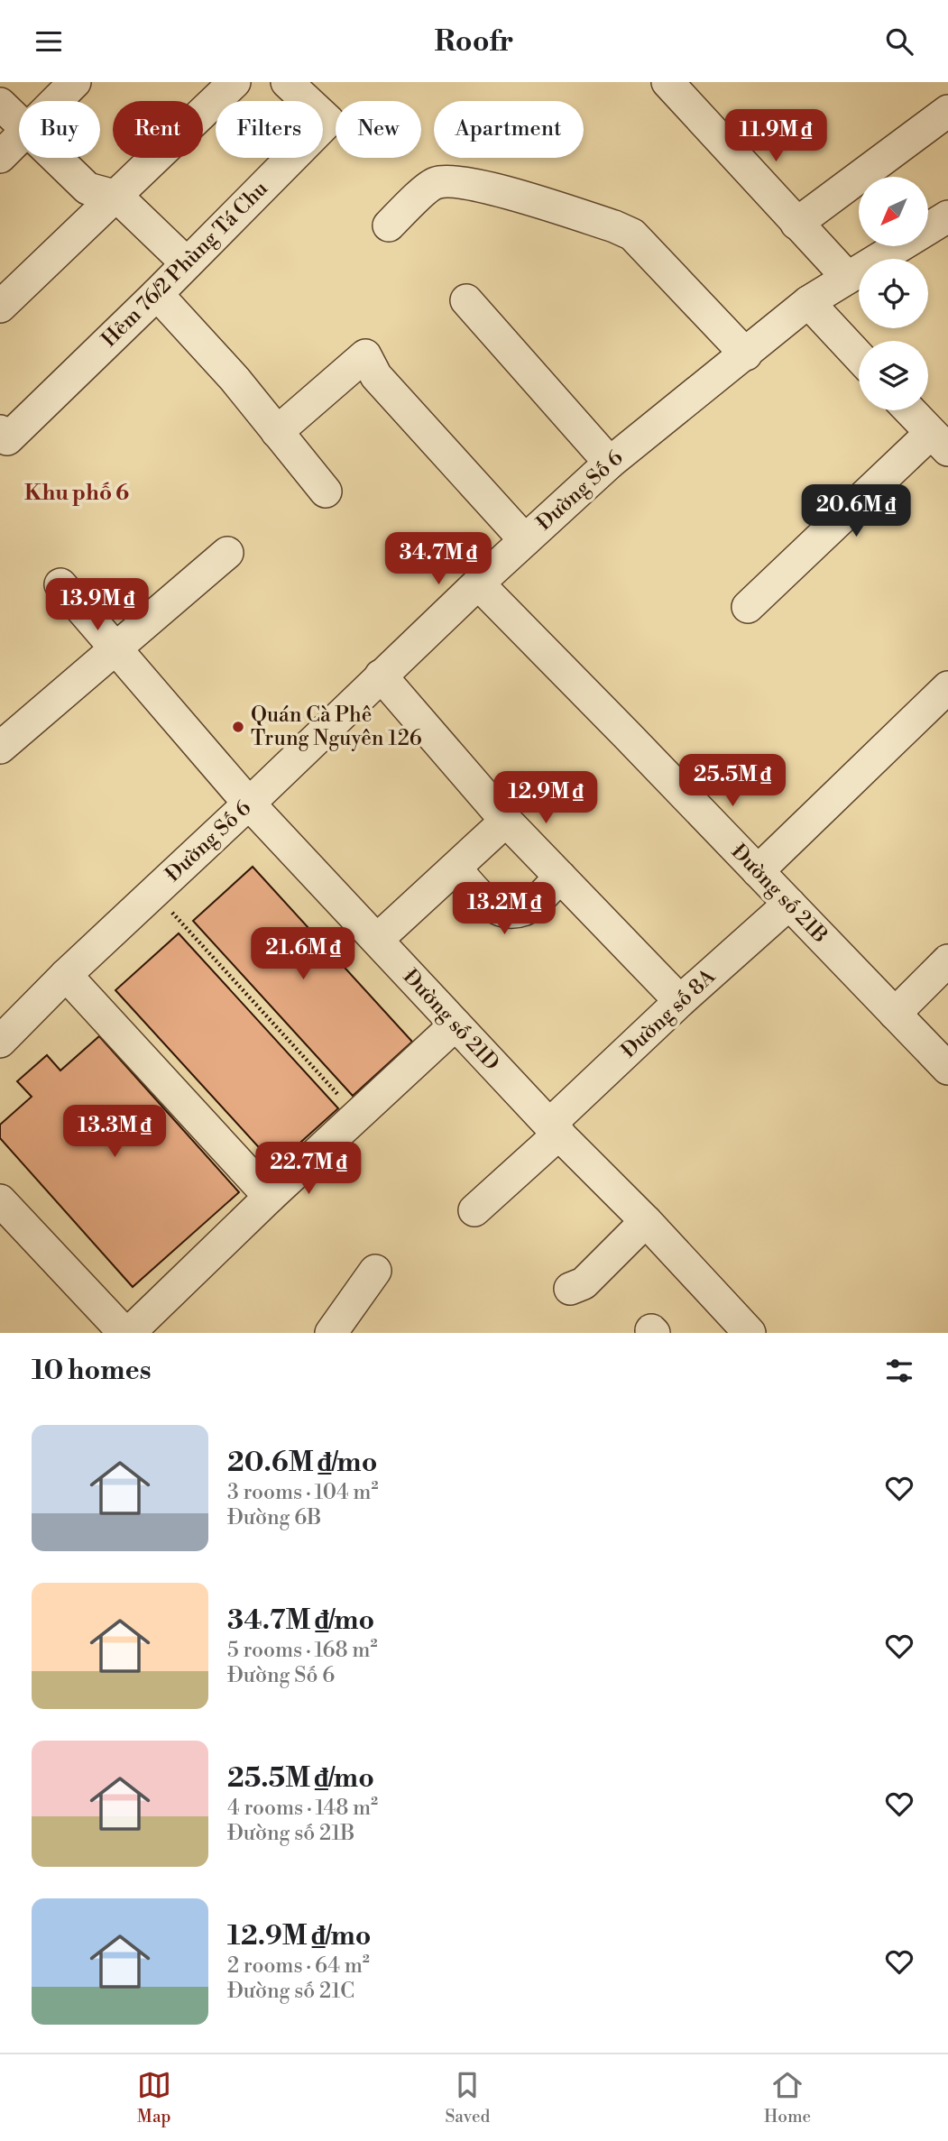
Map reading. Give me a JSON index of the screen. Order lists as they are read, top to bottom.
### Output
{
  "streets": {
    "street": [
      "Hẻm 76/2 Phùng Tá Chu",
      "Đường Số 6",
      "Đường số 21B",
      "Đường số 8A",
      "Đường số 21D"
    ]
  },
  "crossings": [
    ["Đường Số 6", "Đường số 21B"],
    ["Đường Số 6", "Đường số 21D"],
    ["Đường số 21B", "Đường số 8A"],
    ["Đường số 8A", "Đường số 21D"]
  ],
  "districts": ["Khu phố 6"],
  "places": ["Quán Cà Phê Trung Nguyên 126"],
  "north": "bottom left",
  "page": {
    "header": "Roofr",
    "chip": [
      "Buy",
      "Rent",
      "Filters",
      "New",
      "Apartment"
    ],
    "price": [
      "11.9M ₫",
      "20.6M ₫",
      "34.7M ₫",
      "13.9M ₫",
      "25.5M ₫",
      "12.9M ₫",
      "13.2M ₫",
      "21.6M ₫",
      "13.3M ₫",
      "22.7M ₫"
    ],
    "heading": "10 homes",
    "list": [
      {
        "name": "20.6M ₫/mo",
        "note": "3 rooms · 104 m² · Đường 6B"
      },
      {
        "name": "34.7M ₫/mo",
        "note": "5 rooms · 168 m² · Đường Số 6"
      },
      {
        "name": "25.5M ₫/mo",
        "note": "4 rooms · 148 m² · Đường số 21B"
      },
      {
        "name": "12.9M ₫/mo",
        "note": "2 rooms · 64 m² · Đường số 21C"
      }
    ],
    "tabs": ["Map", "Saved", "Home"]
  }
}
